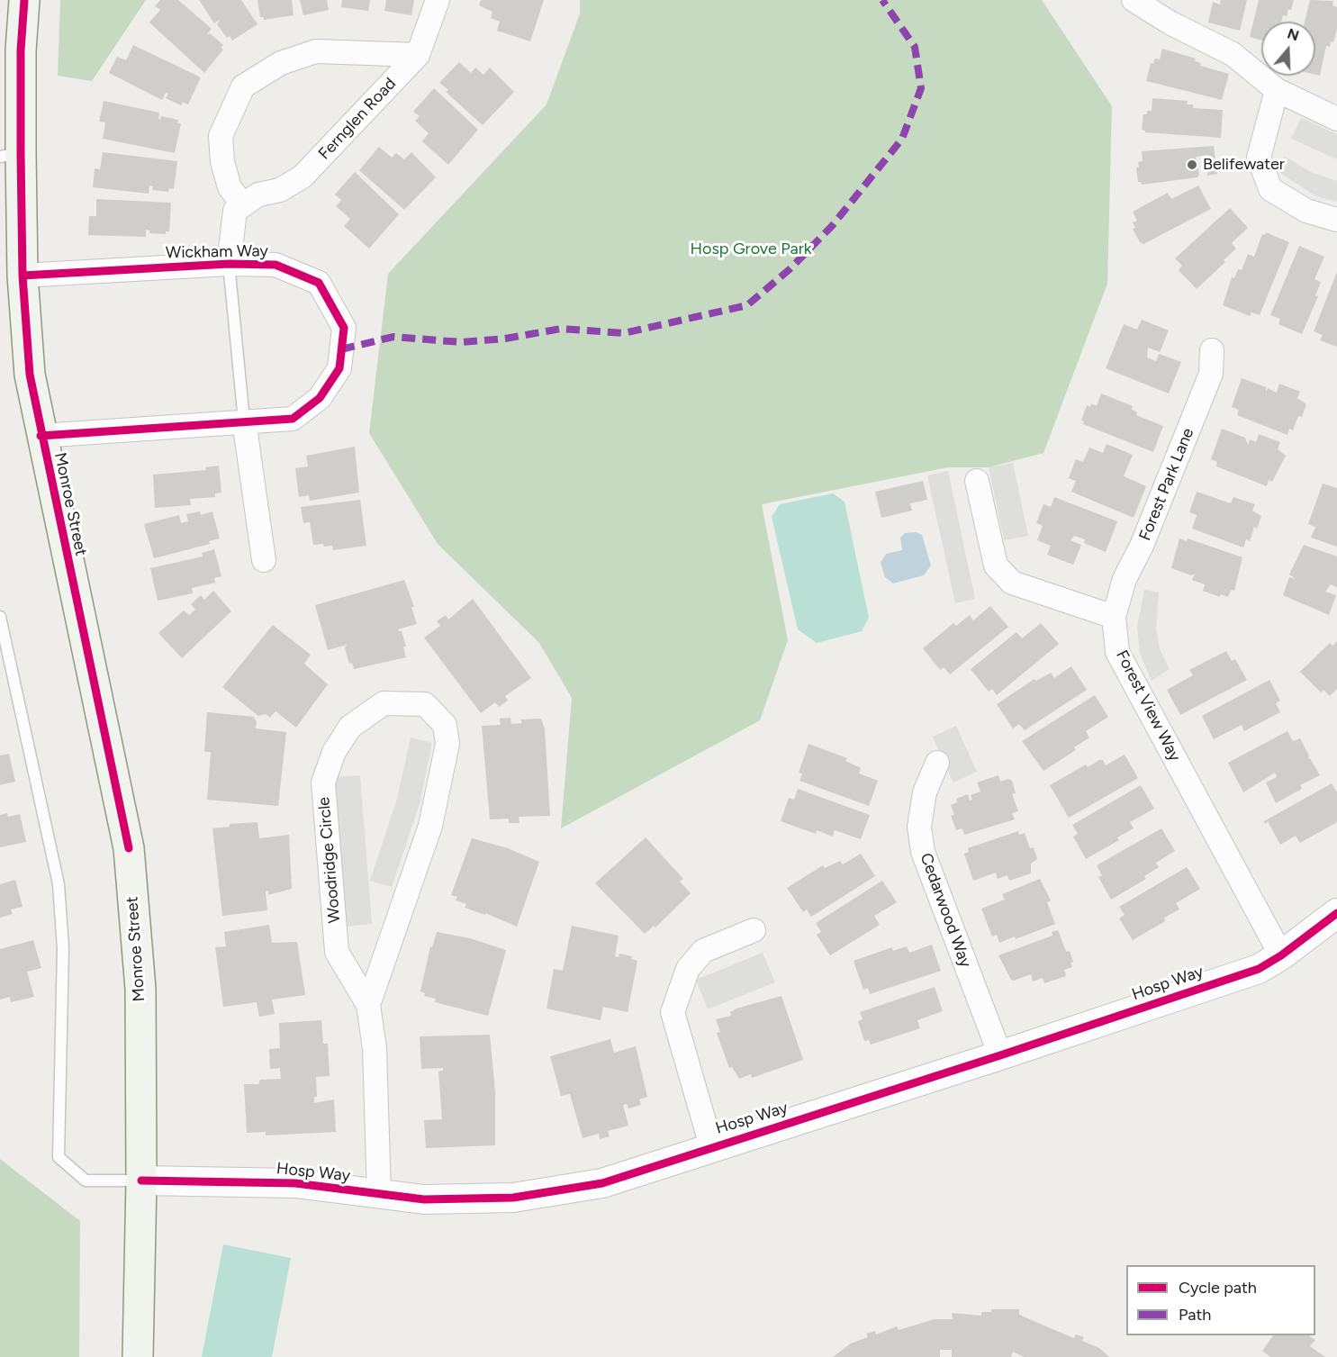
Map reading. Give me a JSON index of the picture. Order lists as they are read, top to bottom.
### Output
{
  "streets": {
    "main road": ["Monroe Street"],
    "street": [
      "Fernglen Road",
      "Wickham Way",
      "Forest Park Lane",
      "Forest View Way",
      "Woodridge Circle",
      "Cedarwood Way",
      "Hosp Way"
    ]
  },
  "crossings": [
    ["Wickham Way", "Monroe Street"],
    ["Forest Park Lane", "Forest View Way"],
    ["Monroe Street", "Hosp Way"],
    ["Forest View Way", "Hosp Way"],
    ["Woodridge Circle", "Hosp Way"],
    ["Cedarwood Way", "Hosp Way"]
  ],
  "parks": ["Hosp Grove Park"],
  "places": ["Belifewater"],
  "legend": ["Cycle path", "Path"],
  "north": "top"
}
